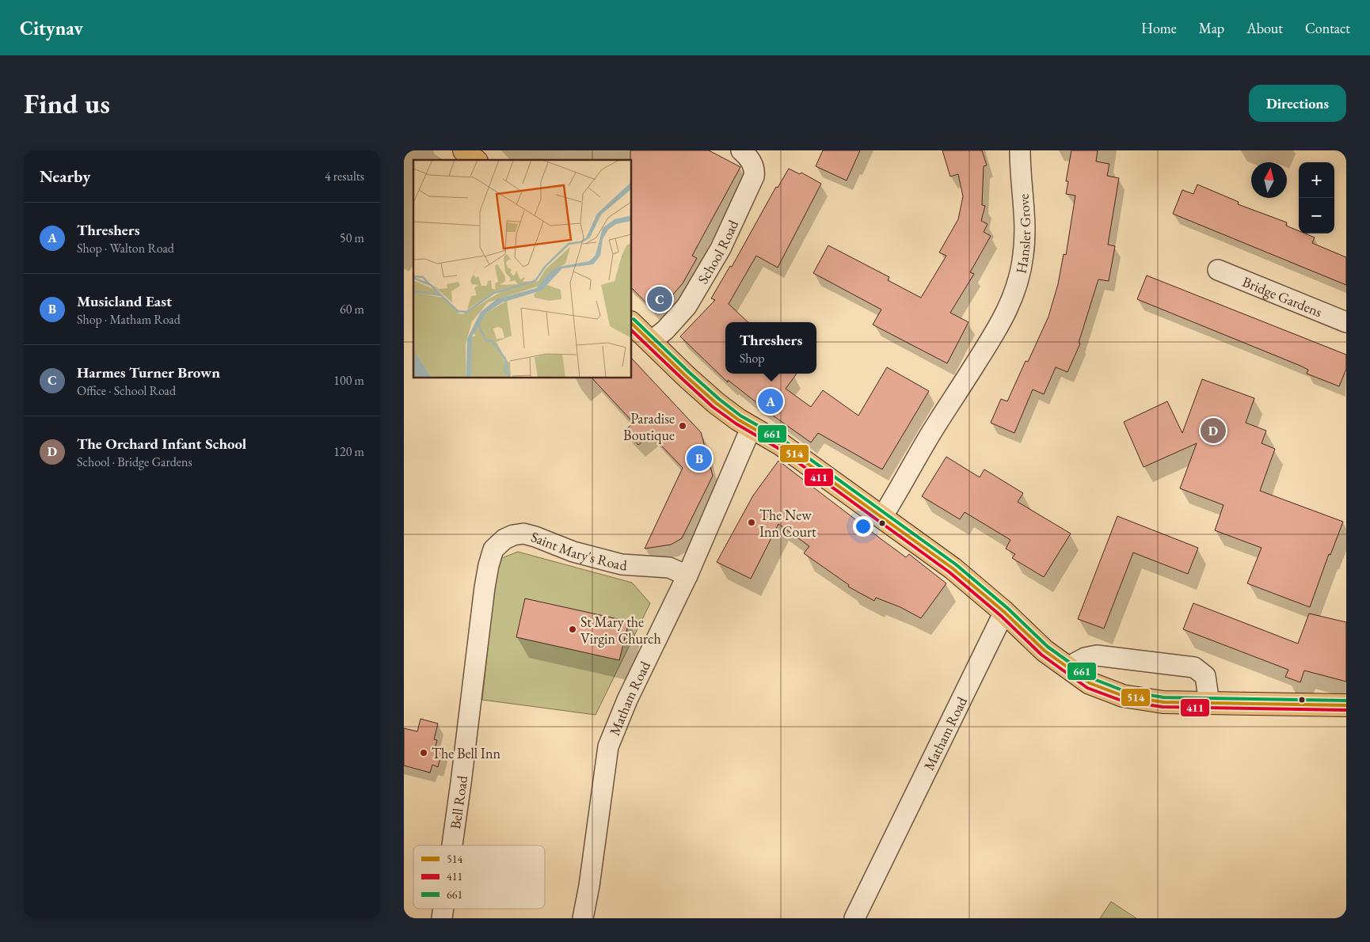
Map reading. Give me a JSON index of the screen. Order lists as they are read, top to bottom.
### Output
{
  "streets": {
    "street": [
      "Hansler Grove",
      "School Road",
      "Bridge Gardens",
      "Saint Mary's Road",
      "Matham Road",
      "Bell Road"
    ]
  },
  "crossings": [
    ["Saint Mary's Road", "Matham Road"],
    ["Saint Mary's Road", "Bell Road"]
  ],
  "places": [
    "Paradise Boutique",
    "The New Inn Court",
    "St Mary the Virgin Church",
    "The Bell Inn"
  ],
  "lines": ["transit line 661", "transit line 514", "transit line 411"],
  "legend": ["514", "411", "661"],
  "north": "top",
  "page": {
    "header": "Citynav",
    "nav": [
      "Home",
      "Map",
      "About",
      "Contact"
    ],
    "buttons": "Directions",
    "title": "Find us",
    "heading": ["Nearby", "4 results"],
    "map_buttons": ["+", "−"],
    "list": [
      {
        "mark": "A",
        "name": "Threshers",
        "note": "Shop · Walton Road",
        "value": "50 m"
      },
      {
        "mark": "B",
        "name": "Musicland East",
        "note": "Shop · Matham Road",
        "value": "60 m"
      },
      {
        "mark": "C",
        "name": "Harmes Turner Brown",
        "note": "Office · School Road",
        "value": "100 m"
      },
      {
        "mark": "D",
        "name": "The Orchard Infant School",
        "note": "School · Bridge Gardens",
        "value": "120 m"
      }
    ],
    "pins": [
      "C",
      "A",
      "D",
      "B"
    ],
    "popup": ["Threshers", "Shop"]
  }
}
